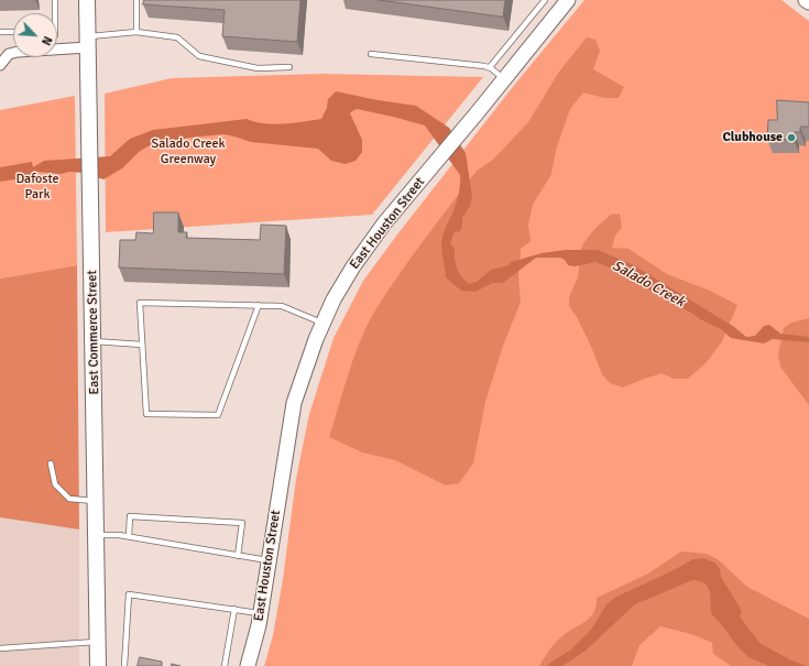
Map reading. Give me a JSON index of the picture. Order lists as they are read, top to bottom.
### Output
{
  "streets": {
    "main road": ["East Houston Street", "East Commerce Street"]
  },
  "water": ["Salado Creek"],
  "parks": ["Salado Creek Greenway", "Dafoste Park"],
  "places": ["Clubhouse"],
  "north": "bottom right"
}
